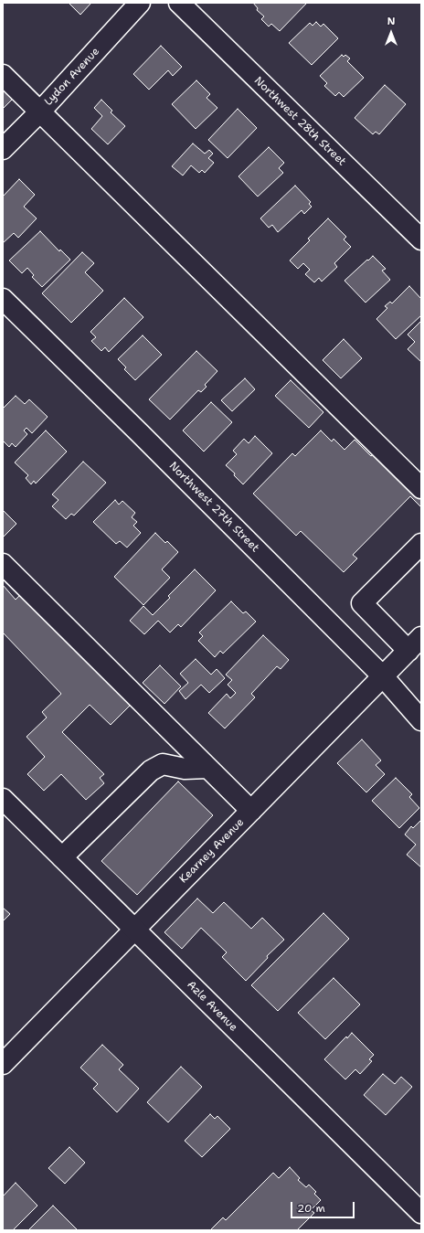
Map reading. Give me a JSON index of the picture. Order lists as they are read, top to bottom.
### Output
{
  "streets": {
    "street": [
      "Lydon Avenue",
      "Northwest 28th Street",
      "Northwest 27th Street",
      "Kearney Avenue",
      "Azle Avenue"
    ]
  },
  "crossings": [
    ["Northwest 27th Street", "Kearney Avenue"],
    ["Kearney Avenue", "Azle Avenue"]
  ],
  "scale_bar": "20 m",
  "north": "top"
}
